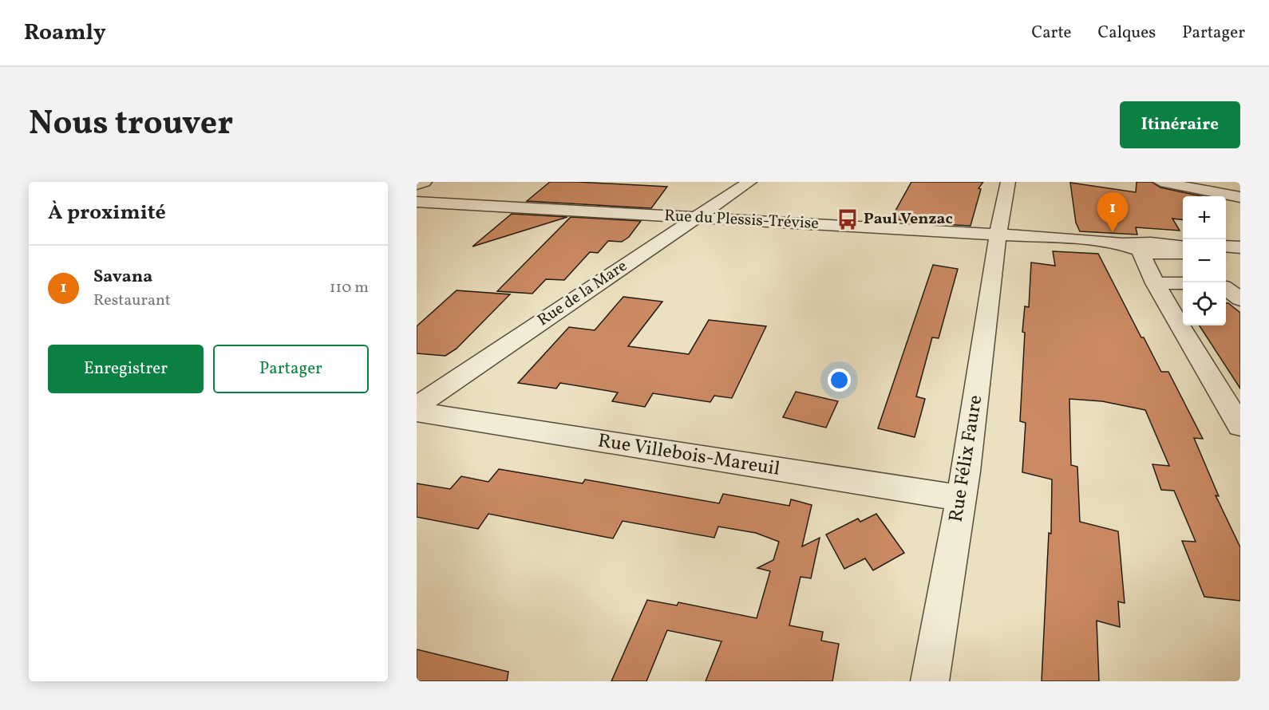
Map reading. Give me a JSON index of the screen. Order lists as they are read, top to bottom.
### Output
{
  "streets": {
    "street": [
      "Rue du Plessis-Trévise",
      "Rue de la Mare",
      "Rue Villebois-Mareuil",
      "Rue Félix Faure"
    ]
  },
  "crossings": [
    ["Rue du Plessis-Trévise", "Rue de la Mare"],
    ["Rue du Plessis-Trévise", "Rue Félix Faure"],
    ["Rue Villebois-Mareuil", "Rue Félix Faure"]
  ],
  "places": {
    "bus stop": ["Paul Venzac"]
  },
  "page": {
    "header": "Roamly",
    "nav": ["Carte", "Calques", "Partager"],
    "title": "Nous trouver",
    "buttons": [
      "Itinéraire",
      ["Enregistrer", "Partager"]
    ],
    "heading": "À proximité",
    "pins": "1",
    "map_buttons": ["+", "−"],
    "list": [
      {
        "mark": "1",
        "name": "Savana",
        "note": "Restaurant",
        "value": "110 m"
      }
    ]
  }
}
